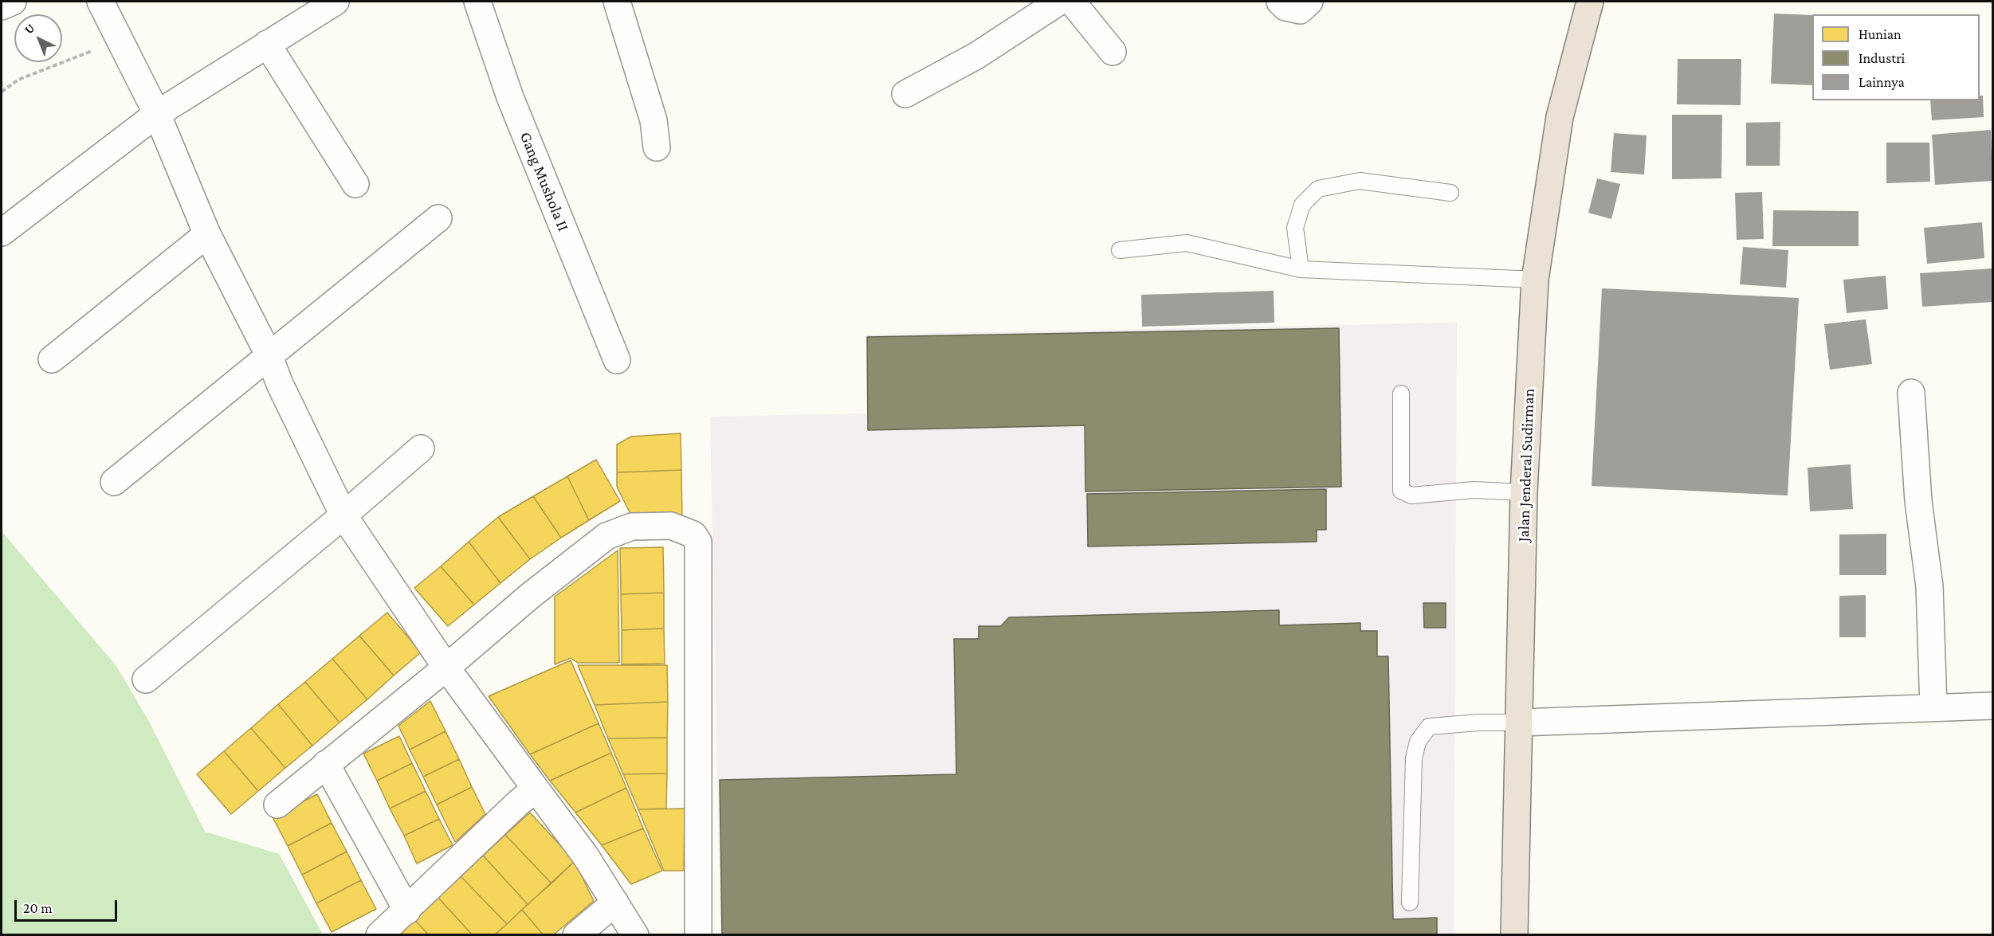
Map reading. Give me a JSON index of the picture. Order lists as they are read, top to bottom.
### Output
{
  "streets": {
    "highway": ["Jalan Jenderal Sudirman"],
    "street": ["Gang Mushola II"]
  },
  "legend": ["Hunian", "Industri", "Lainnya"],
  "scale_bar": "20 m",
  "north": "top left"
}
